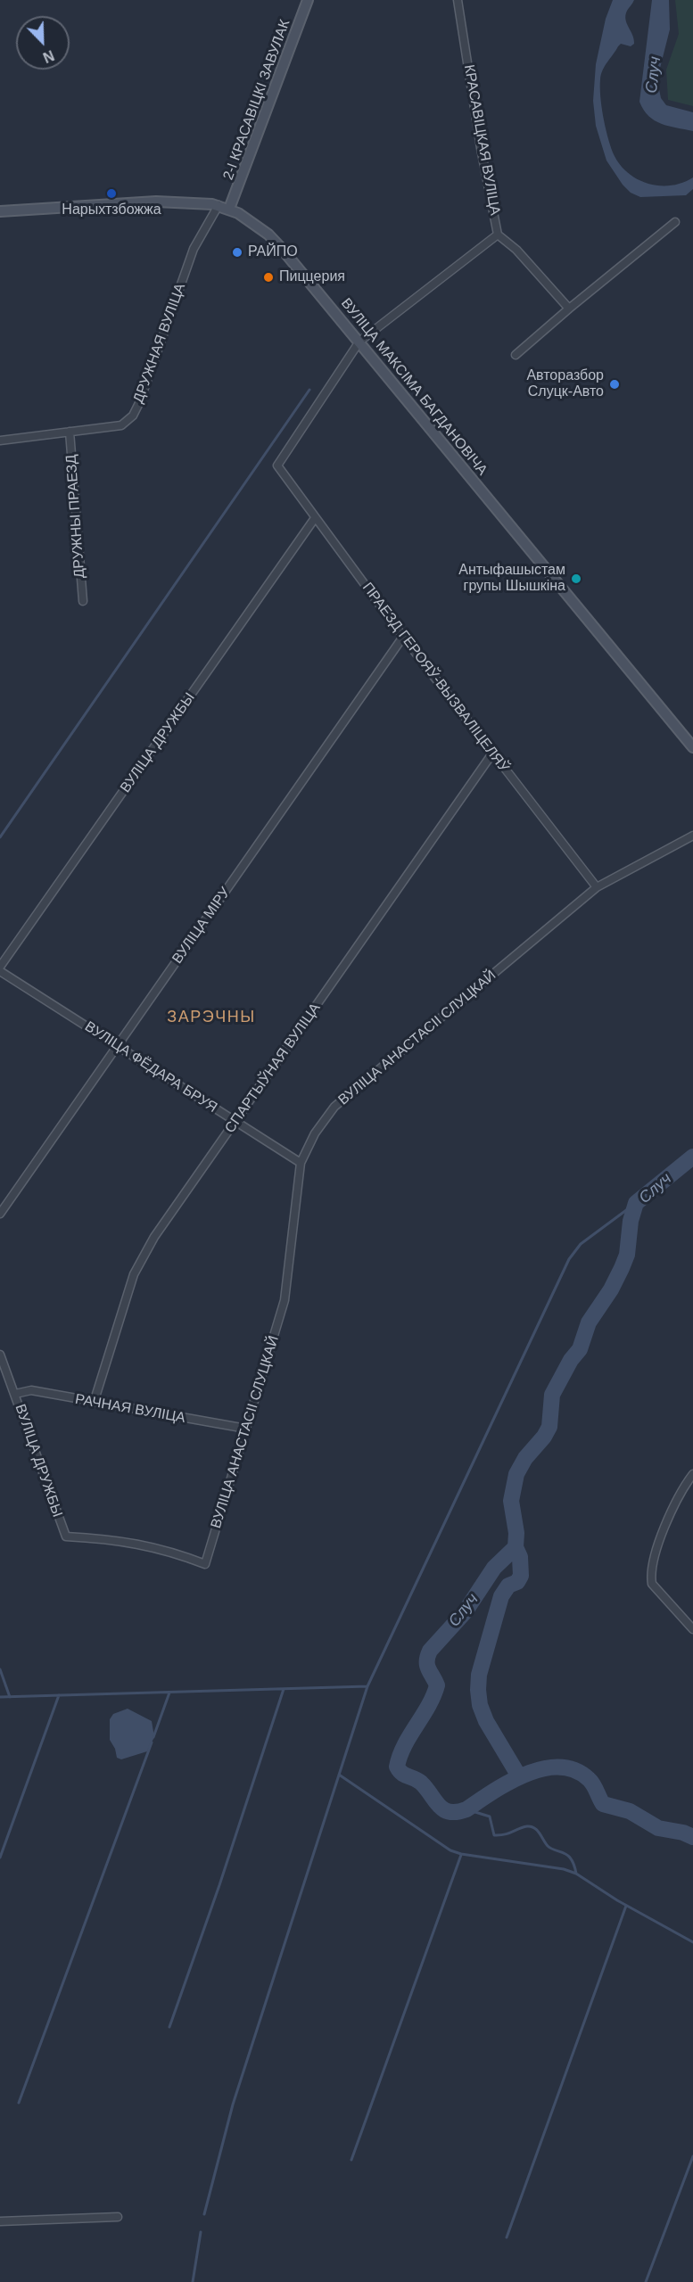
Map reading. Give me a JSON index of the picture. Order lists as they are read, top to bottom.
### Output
{
  "streets": {
    "main road": ["2-І КРАСАВІЦКІ ЗАВУЛАК", "ВУЛІЦА МАКСІМА БАГДАНОВІЧА"],
    "street": [
      "КРАСАВІЦКАЯ ВУЛІЦА",
      "ДРУЖНАЯ ВУЛІЦА",
      "ДРУЖНЫ ПРАЕЗД",
      "ПРАЕЗД ГЕРОЯЎ-ВЫЗВАЛІЦЕЛЯЎ",
      "ВУЛІЦА ДРУЖБЫ",
      "ВУЛІЦА МІРУ",
      "ВУЛІЦА АНАСТАСІІ СЛУЦКАЙ",
      "ВУЛІЦА ФЁДАРА БРУЯ",
      "СПАРТЫЎНАЯ ВУЛІЦА",
      "РАЧНАЯ ВУЛІЦА"
    ]
  },
  "crossings": [
    ["2-І КРАСАВІЦКІ ЗАВУЛАК", "ВУЛІЦА МАКСІМА БАГДАНОВІЧА"],
    ["КРАСАВІЦКАЯ ВУЛІЦА", "ВУЛІЦА МАКСІМА БАГДАНОВІЧА"],
    ["КРАСАВІЦКАЯ ВУЛІЦА", "ПРАЕЗД ГЕРОЯЎ-ВЫЗВАЛІЦЕЛЯЎ"],
    ["ДРУЖНАЯ ВУЛІЦА", "ВУЛІЦА МАКСІМА БАГДАНОВІЧА"],
    ["ДРУЖНАЯ ВУЛІЦА", "ДРУЖНЫ ПРАЕЗД"],
    ["ПРАЕЗД ГЕРОЯЎ-ВЫЗВАЛІЦЕЛЯЎ", "ВУЛІЦА ДРУЖБЫ"],
    ["ПРАЕЗД ГЕРОЯЎ-ВЫЗВАЛІЦЕЛЯЎ", "ВУЛІЦА МІРУ"],
    ["ПРАЕЗД ГЕРОЯЎ-ВЫЗВАЛІЦЕЛЯЎ", "ВУЛІЦА АНАСТАСІІ СЛУЦКАЙ"],
    ["ПРАЕЗД ГЕРОЯЎ-ВЫЗВАЛІЦЕЛЯЎ", "СПАРТЫЎНАЯ ВУЛІЦА"],
    ["ВУЛІЦА ДРУЖБЫ", "ВУЛІЦА АНАСТАСІІ СЛУЦКАЙ"],
    ["ВУЛІЦА ДРУЖБЫ", "ВУЛІЦА ФЁДАРА БРУЯ"],
    ["ВУЛІЦА ДРУЖБЫ", "РАЧНАЯ ВУЛІЦА"],
    ["ВУЛІЦА МІРУ", "ВУЛІЦА ФЁДАРА БРУЯ"],
    ["ВУЛІЦА АНАСТАСІІ СЛУЦКАЙ", "ВУЛІЦА ФЁДАРА БРУЯ"],
    ["ВУЛІЦА АНАСТАСІІ СЛУЦКАЙ", "РАЧНАЯ ВУЛІЦА"],
    ["ВУЛІЦА ФЁДАРА БРУЯ", "СПАРТЫЎНАЯ ВУЛІЦА"],
    ["СПАРТЫЎНАЯ ВУЛІЦА", "РАЧНАЯ ВУЛІЦА"]
  ],
  "districts": ["ЗАРЭЧНЫ"],
  "water": ["Случ"],
  "places": [
    "Нарыхтзбожжа",
    "РАЙПО",
    "Пиццерия",
    "Авторазбор Слуцк-Авто",
    "Антыфашыстам групы Шышкіна"
  ],
  "north": "bottom right"
}
